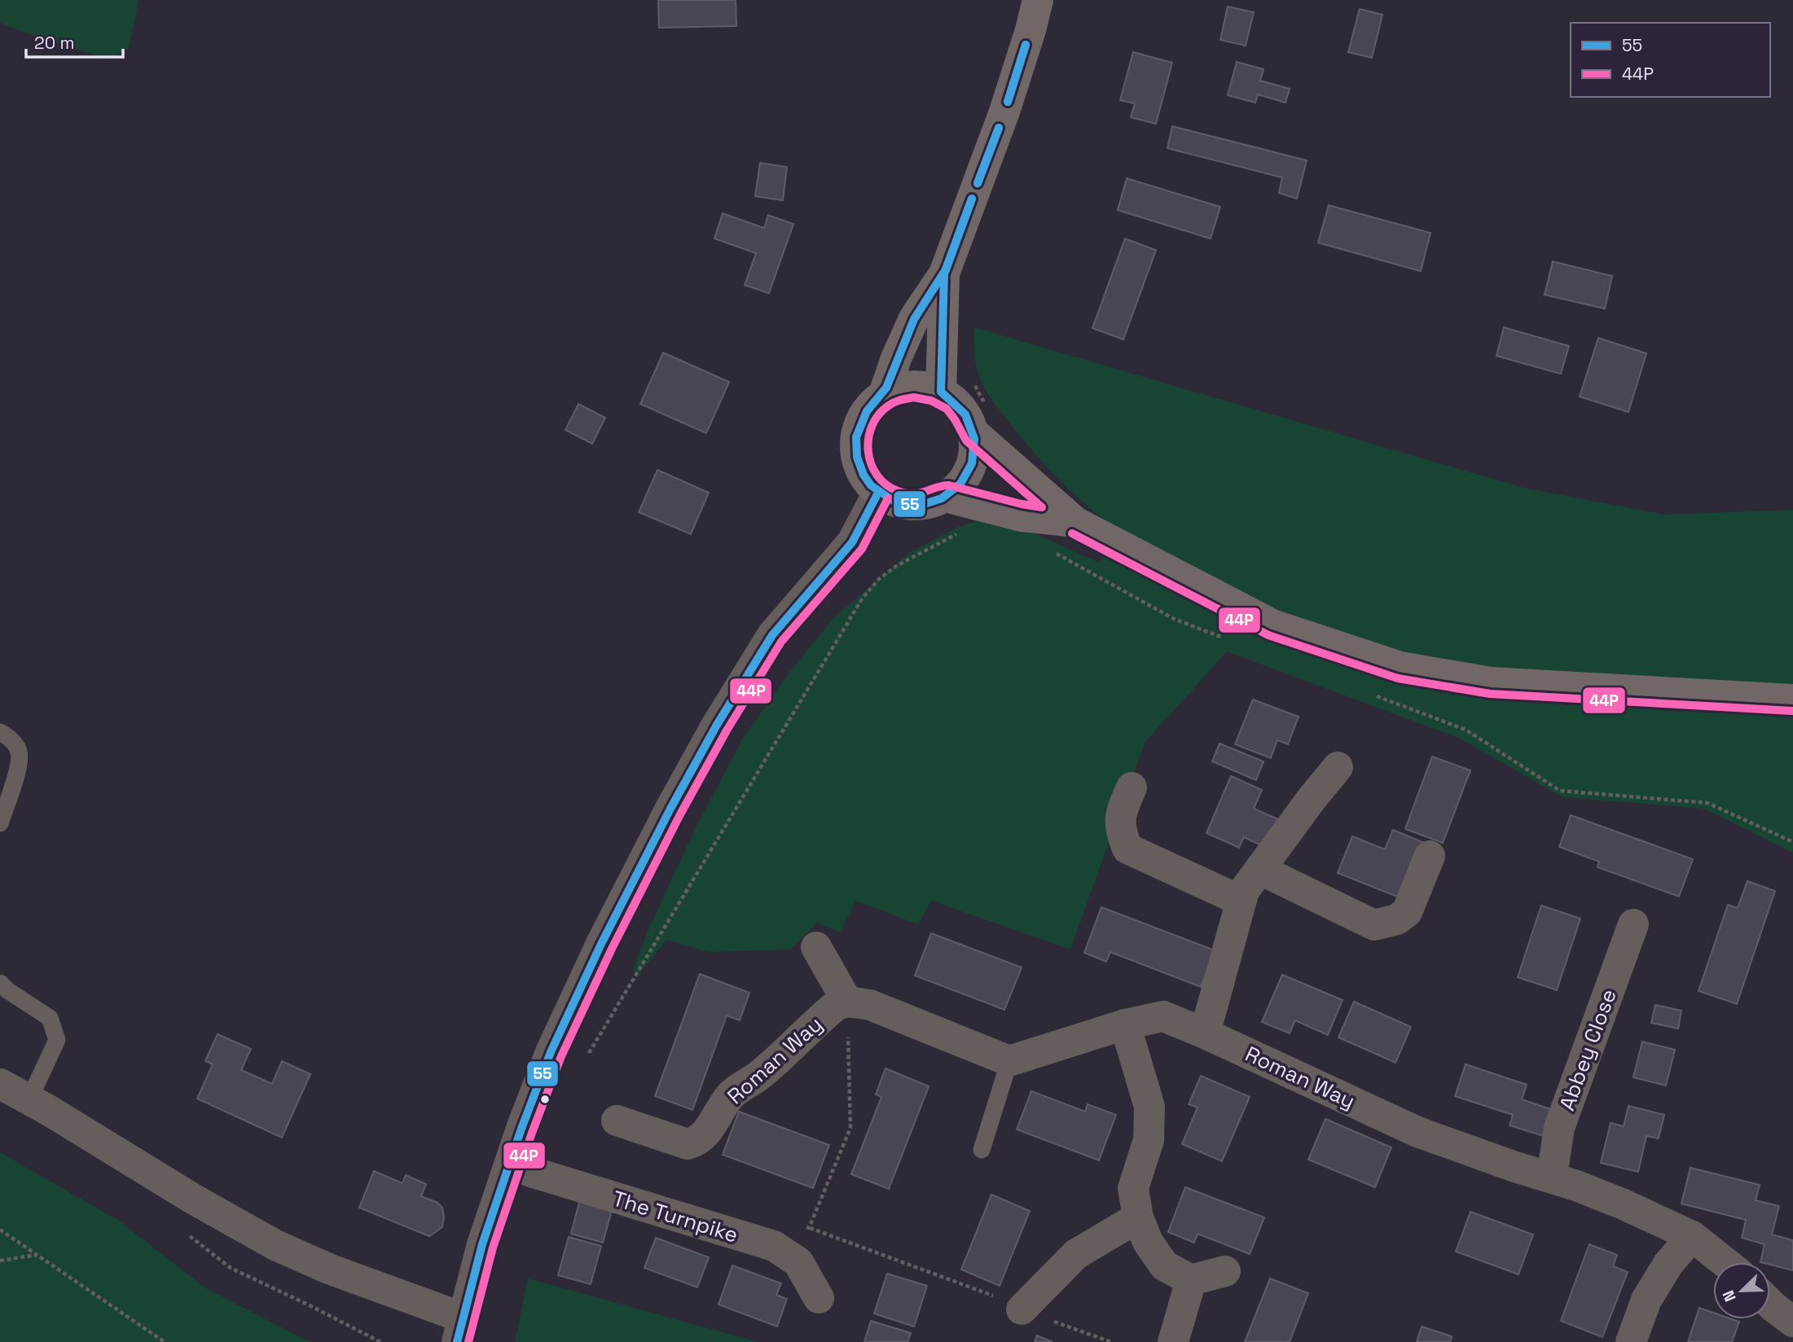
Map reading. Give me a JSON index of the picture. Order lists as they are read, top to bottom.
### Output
{
  "streets": {
    "street": ["Abbey Close", "Roman Way", "The Turnpike"]
  },
  "crossings": [
    ["Abbey Close", "Roman Way"]
  ],
  "lines": ["transit line 55", "transit line 44P"],
  "legend": ["55", "44P"],
  "scale_bar": "20 m",
  "north": "bottom left"
}
